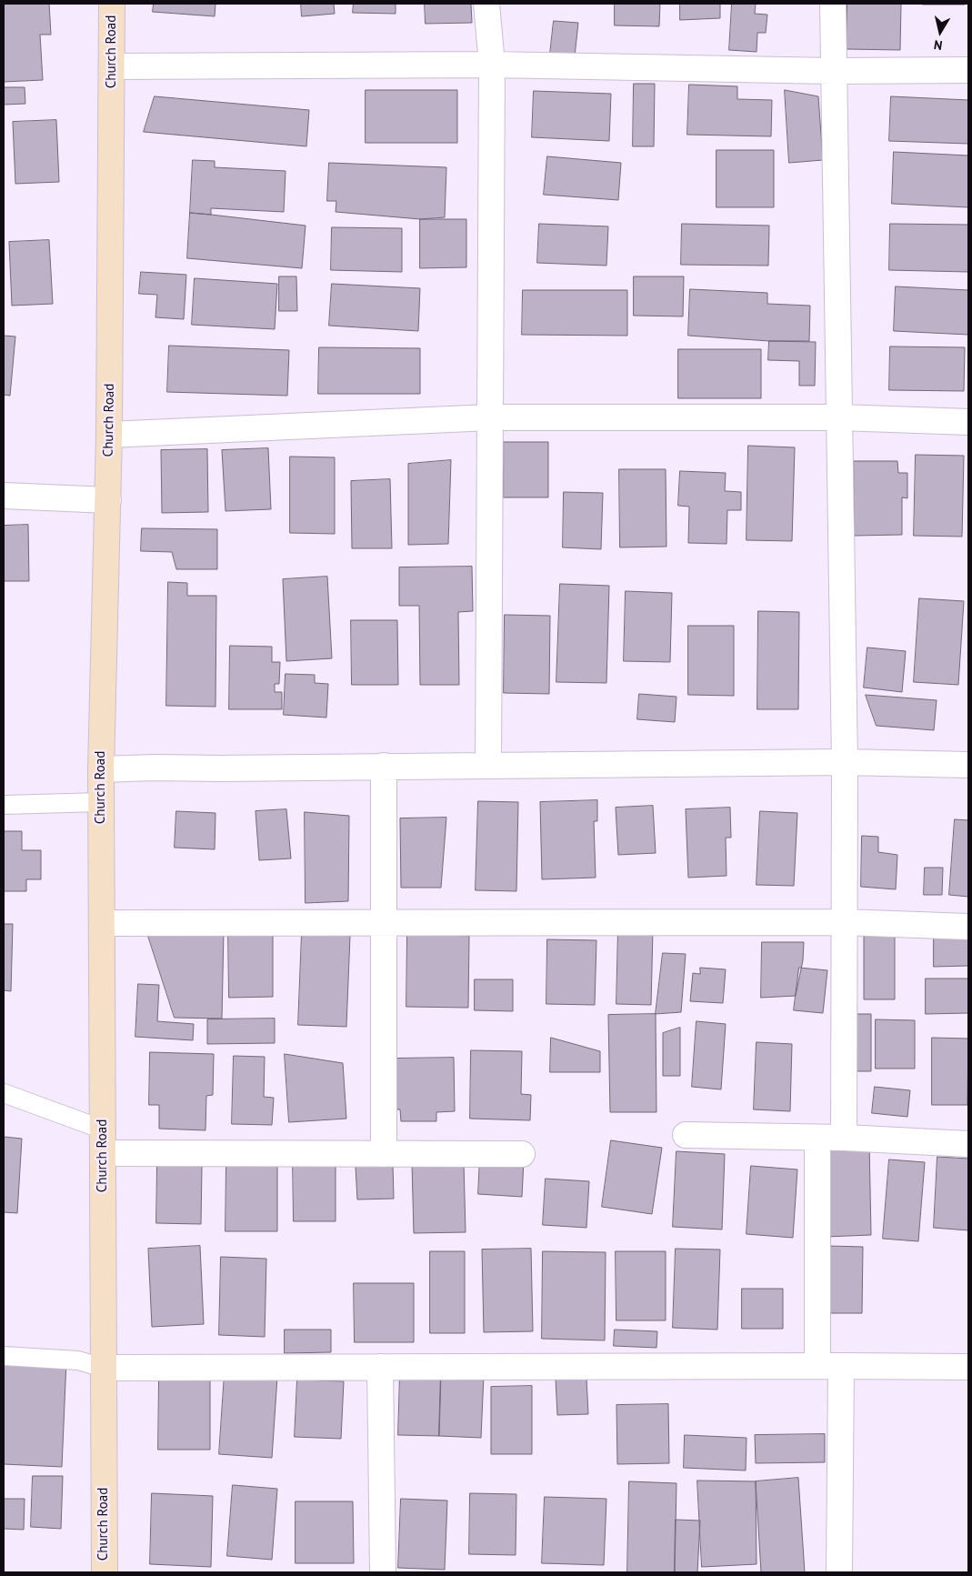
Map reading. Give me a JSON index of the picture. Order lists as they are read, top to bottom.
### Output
{
  "streets": {
    "street": ["Church Road"]
  },
  "north": "bottom"
}
